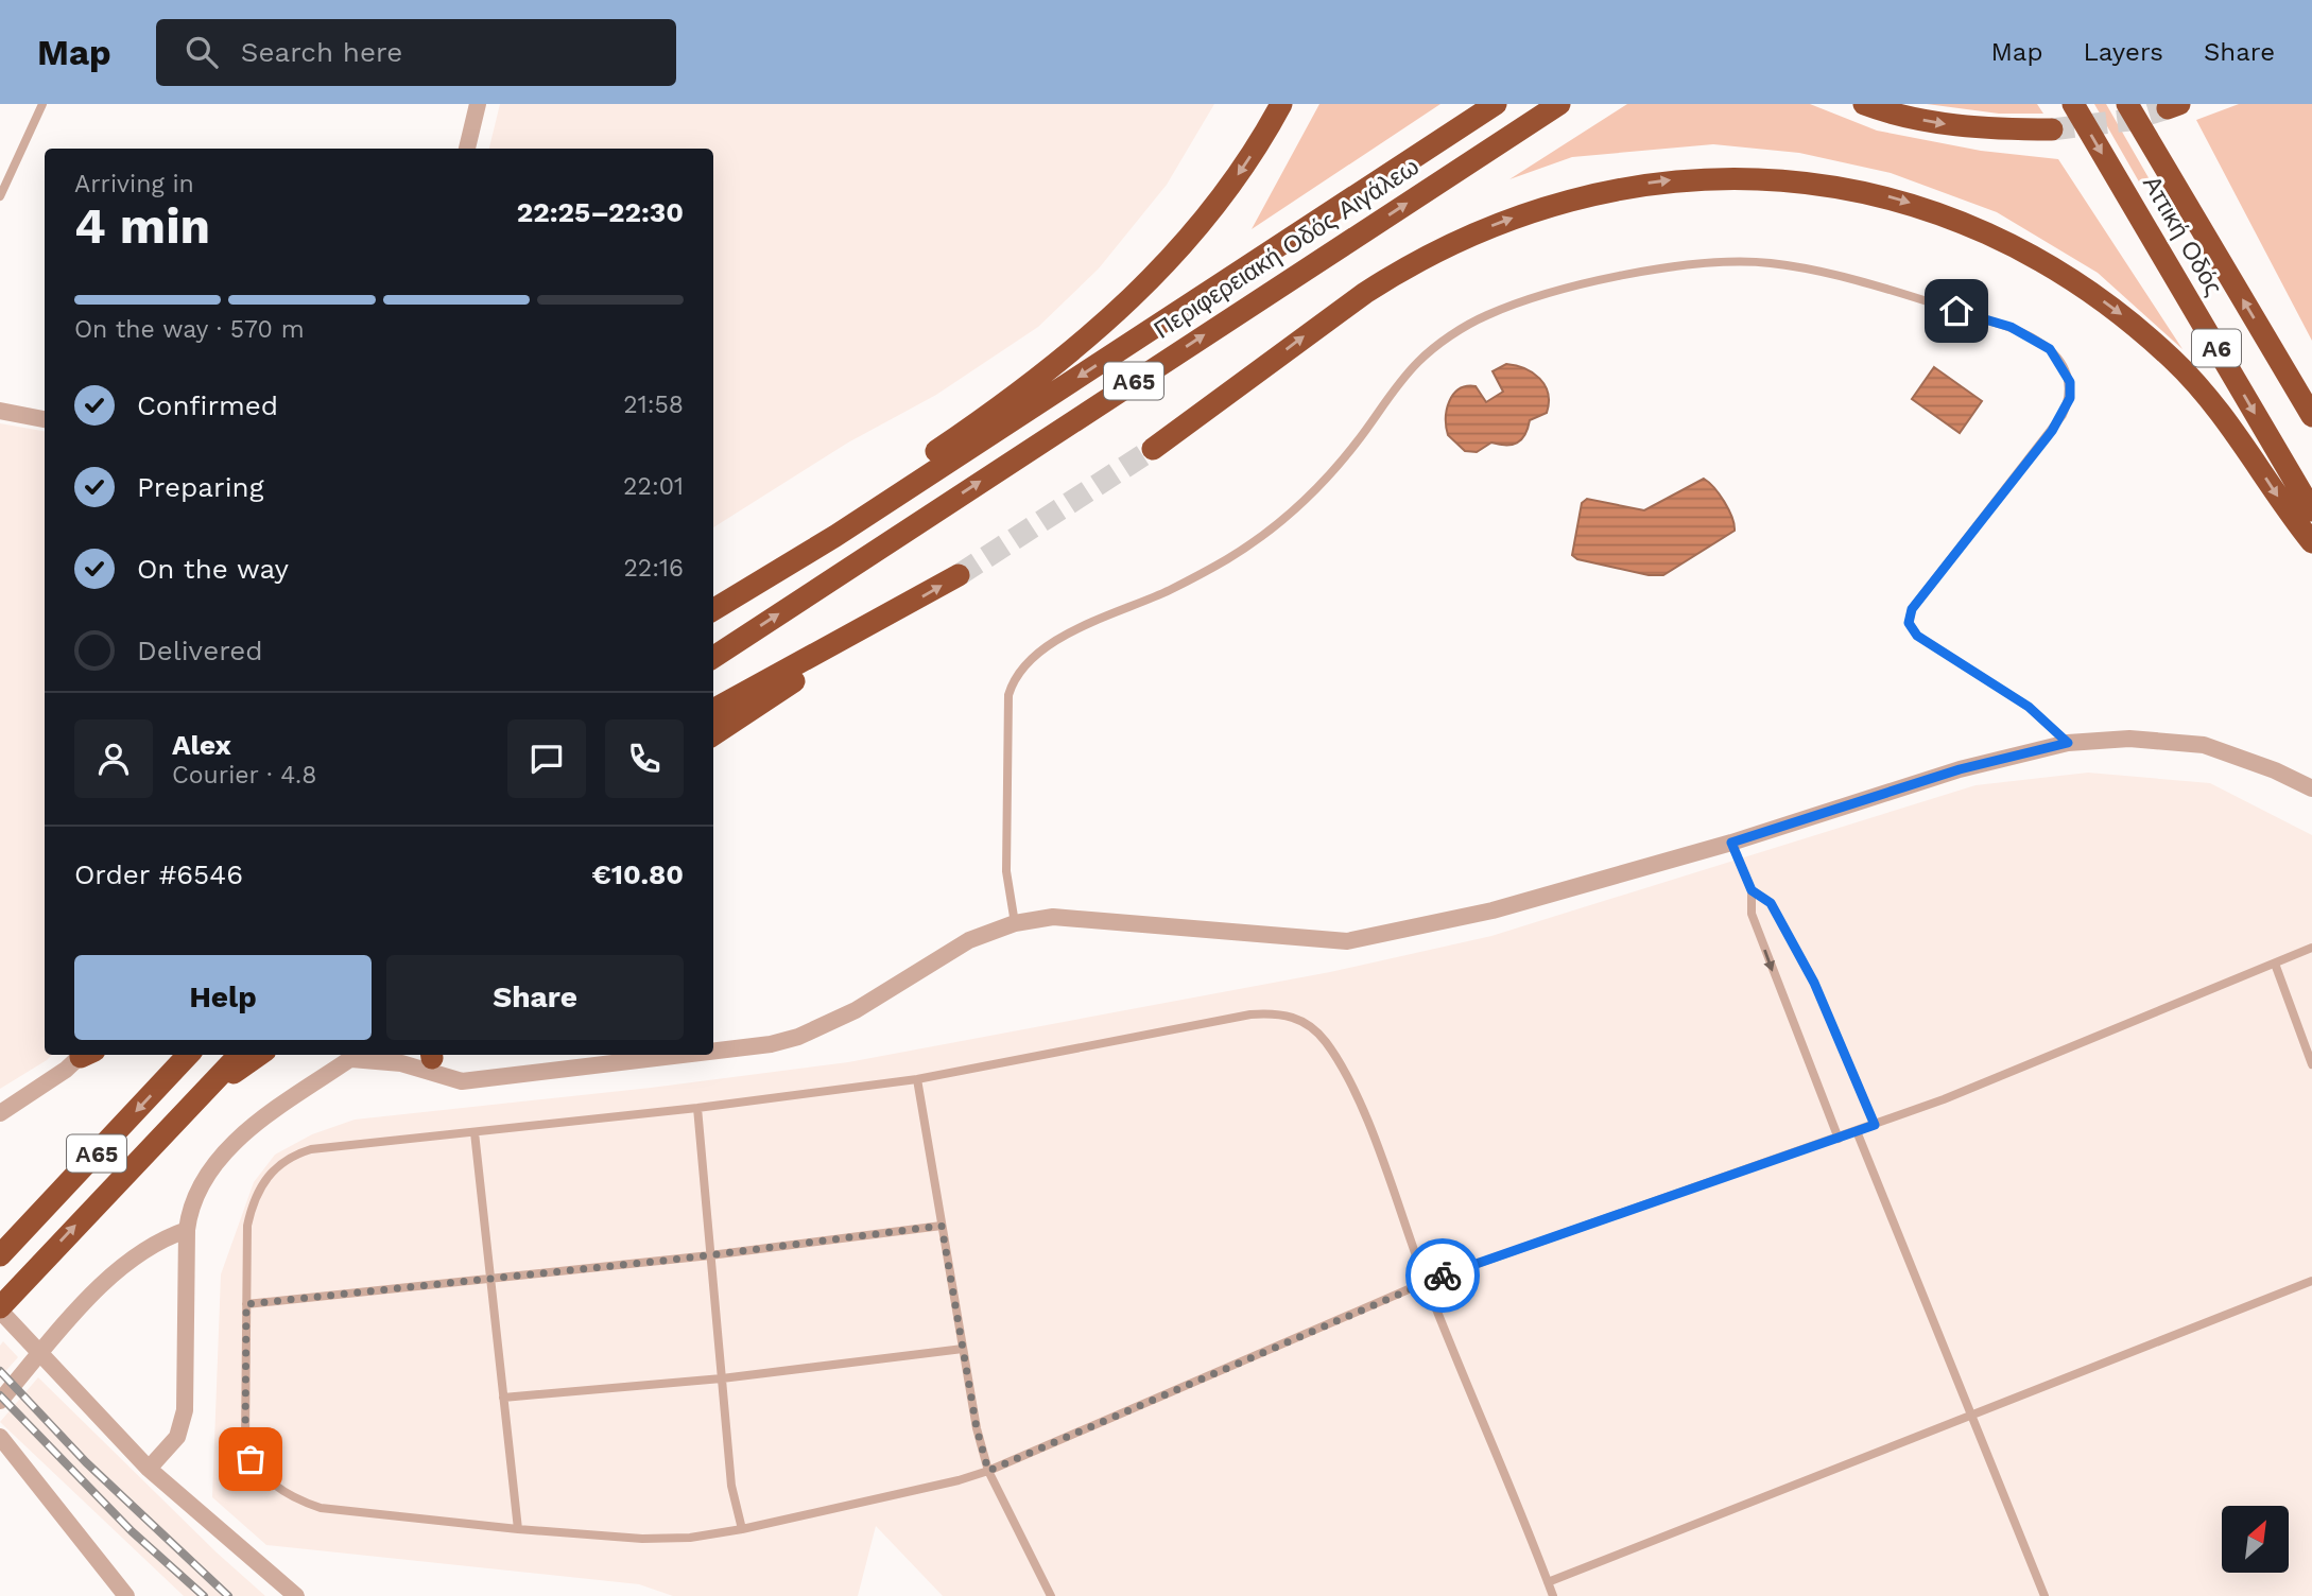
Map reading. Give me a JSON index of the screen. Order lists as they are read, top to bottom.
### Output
{
  "streets": {
    "highway": [
      "Αττική Οδός",
      "Περιφερειακή Οδός Αιγάλεω",
      "Α6",
      "Α65"
    ]
  },
  "north": "top right",
  "page": {
    "header": "Map",
    "search": "Search here",
    "nav": ["Map", "Layers", "Share"],
    "heading": ["4 min", "Arriving in", "22:25–22:30"],
    "panel": [
      "Alex",
      "Courier · 4.8",
      "Order #6546",
      "€10.80"
    ],
    "bar": "On the way · 570 m",
    "list": [
      ["Confirmed", "21:58"],
      ["Preparing", "22:01"],
      ["On the way", "22:16"],
      "Delivered"
    ],
    "buttons": ["Help", "Share"]
  }
}
